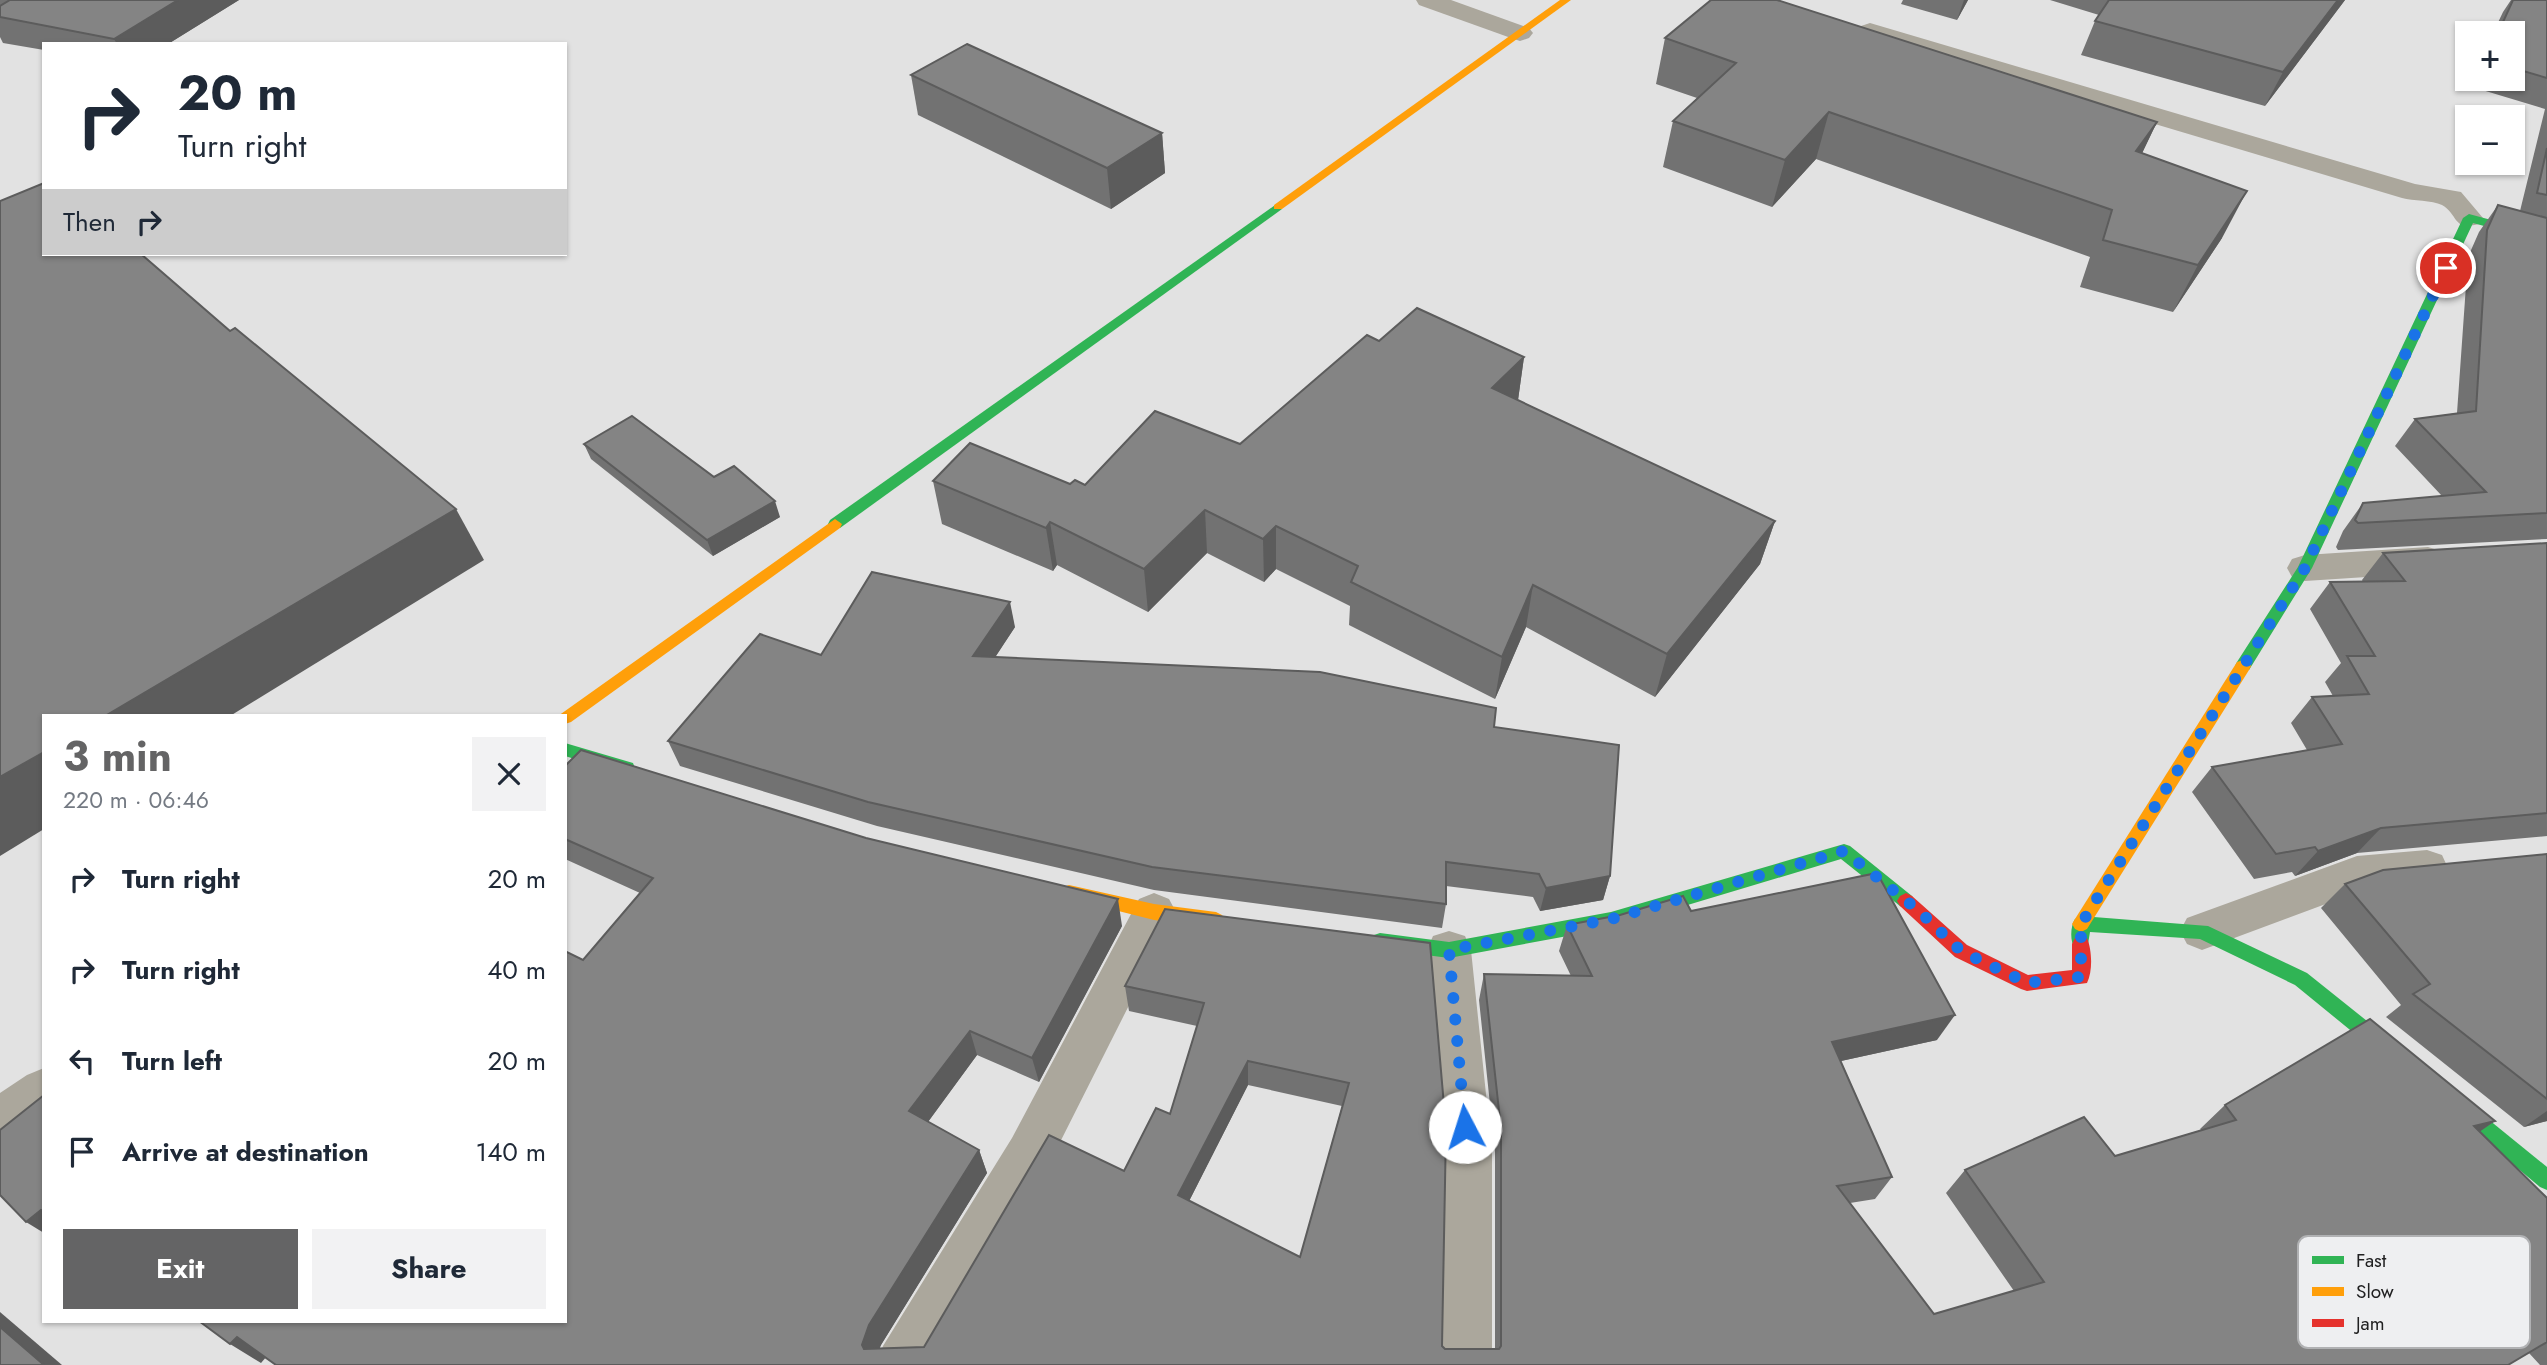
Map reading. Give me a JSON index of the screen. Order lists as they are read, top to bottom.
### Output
{
  "legend": ["Fast", "Slow", "Jam"],
  "page": {
    "map_buttons": ["+", "−"],
    "turn": ["20 m", "Turn right"],
    "then": "Then",
    "heading": ["3 min", "220 m · 06:46"],
    "list": [
      {
        "name": "Turn right",
        "value": "20 m"
      },
      {
        "name": "Turn right",
        "value": "40 m"
      },
      {
        "name": "Turn left",
        "value": "20 m"
      },
      {
        "name": "Arrive at destination",
        "value": "140 m"
      }
    ],
    "buttons": ["Exit", "Share"]
  }
}
